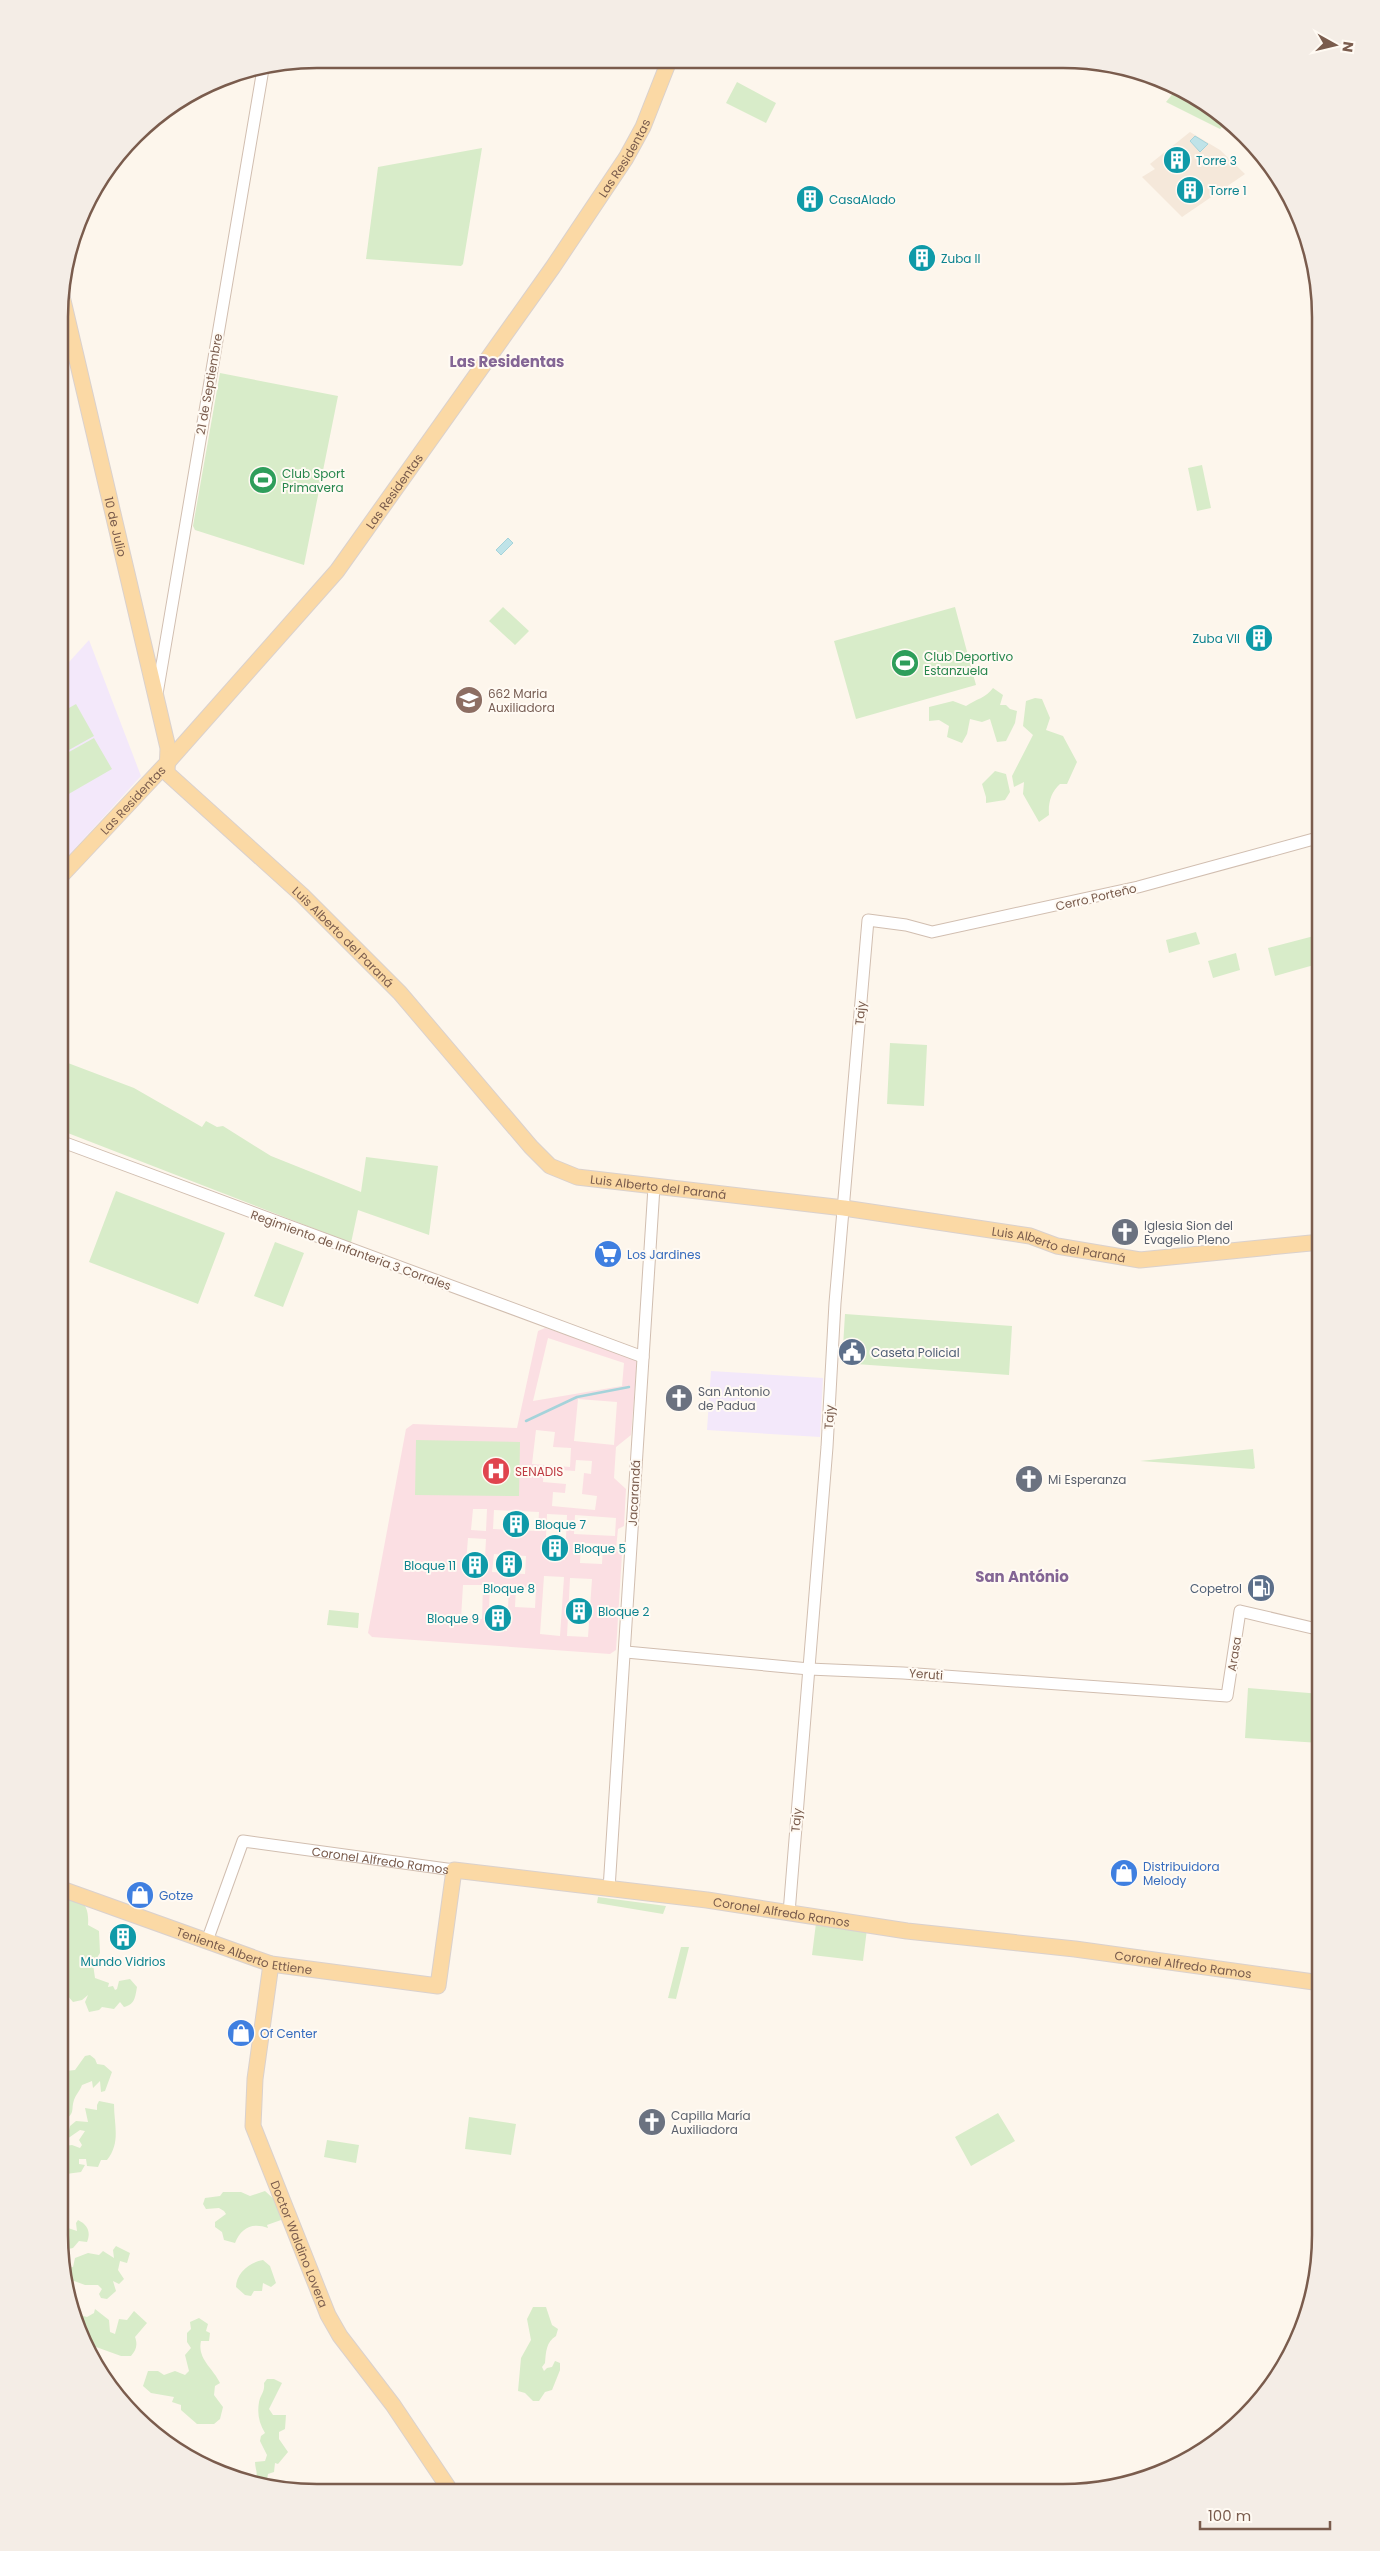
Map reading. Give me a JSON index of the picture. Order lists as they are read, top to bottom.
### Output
{
  "streets": {
    "main road": [
      "Las Residentas",
      "10 de Julio",
      "Luis Alberto del Paraná",
      "Coronel Alfredo Ramos",
      "Teniente Alberto Ettiene",
      "Doctor Waldino Lovera"
    ],
    "street": [
      "21 de Septiembre",
      "Cerro Porteño",
      "Tajy",
      "Regimiento de Infanteria 3 Corrales",
      "Jacarandá",
      "Arasa",
      "Yeruti"
    ]
  },
  "crossings": [
    ["Las Residentas", "10 de Julio"],
    ["Las Residentas", "Luis Alberto del Paraná"],
    ["21 de Septiembre", "10 de Julio"],
    ["10 de Julio", "Luis Alberto del Paraná"],
    ["Cerro Porteño", "Tajy"],
    ["Luis Alberto del Paraná", "Tajy"],
    ["Luis Alberto del Paraná", "Jacarandá"],
    ["Tajy", "Yeruti"],
    ["Tajy", "Coronel Alfredo Ramos"],
    ["Regimiento de Infanteria 3 Corrales", "Jacarandá"],
    ["Jacarandá", "Yeruti"],
    ["Jacarandá", "Coronel Alfredo Ramos"],
    ["Arasa", "Yeruti"],
    ["Coronel Alfredo Ramos", "Teniente Alberto Ettiene"],
    ["Teniente Alberto Ettiene", "Doctor Waldino Lovera"]
  ],
  "districts": ["Las Residentas", "San António"],
  "places": {
    "building": [
      "Torre 3",
      "Torre 1",
      "CasaAlado",
      "Zuba II",
      "Zuba VII",
      "Bloque 7",
      "Bloque 5",
      "Bloque 8",
      "Bloque 11",
      "Bloque 2",
      "Bloque 9",
      "Mundo Vidrios"
    ],
    "sports": ["Club Sport Primavera", "Club Deportivo Estanzuela"],
    "school or university": ["662 Maria Auxiliadora"],
    "church": [
      "Iglesia Sion del Evagelio Pleno",
      "San Antonio de Padua",
      "Mi Esperanza",
      "Capilla María Auxiliadora"
    ],
    "supermarket": ["Los Jardines"],
    "public building": ["Caseta Policial"],
    "hospital": ["SENADIS"],
    "fuel station": ["Copetrol"],
    "shop": ["Distribuidora Melody", "Gotze", "Of Center"]
  },
  "scale_bar": "100 m",
  "north": "right"
}
